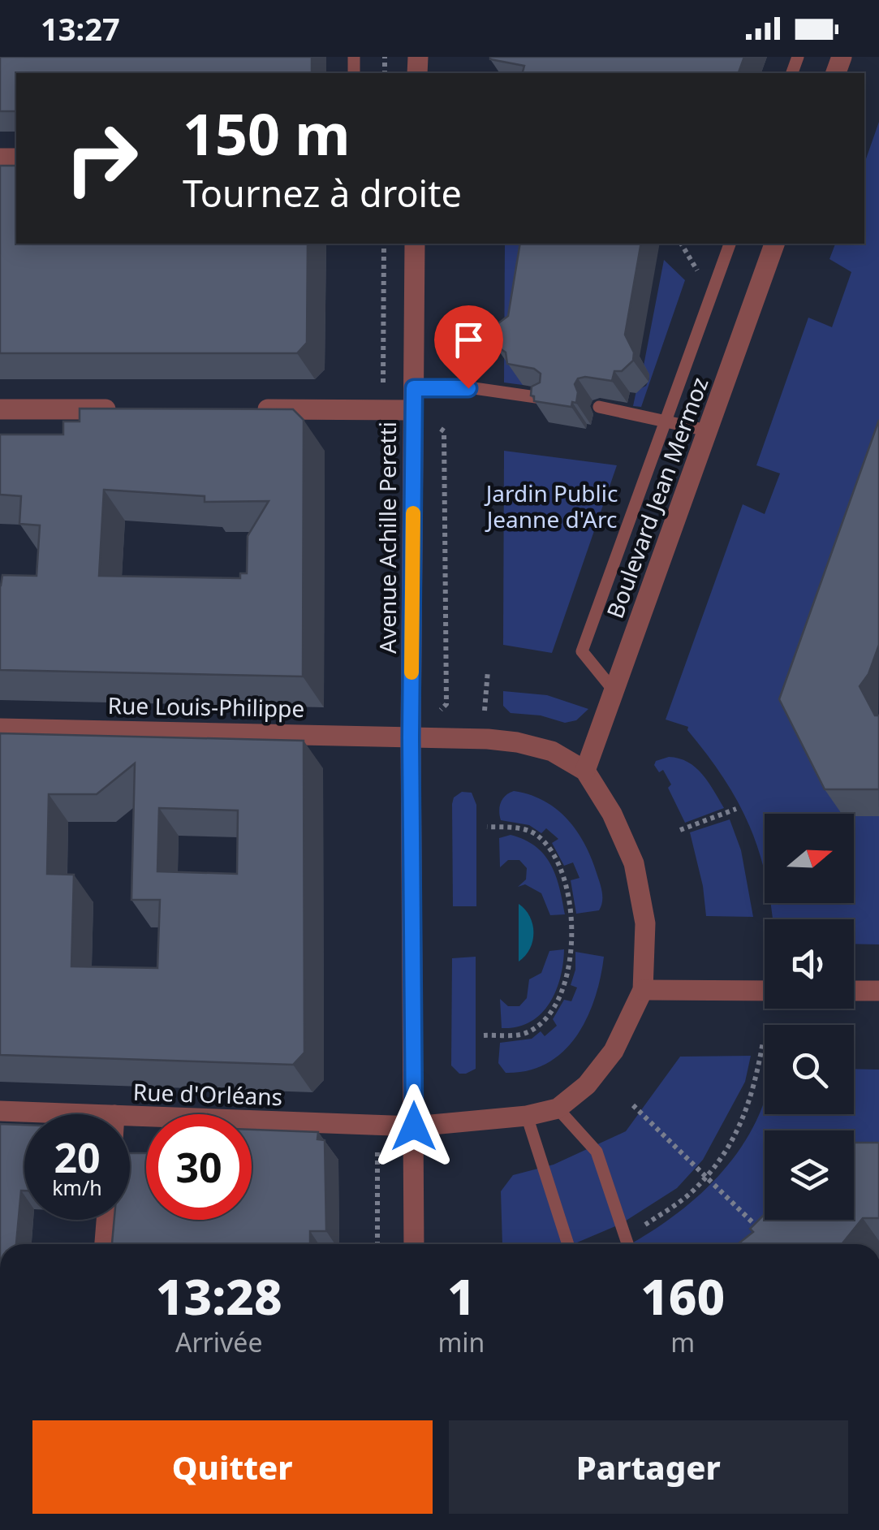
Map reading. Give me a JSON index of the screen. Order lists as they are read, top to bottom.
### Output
{
  "streets": {
    "street": [
      "Boulevard Jean Mermoz",
      "Avenue Achille Peretti",
      "Rue Louis-Philippe",
      "Rue d'Orléans"
    ]
  },
  "crossings": [
    ["Boulevard Jean Mermoz", "Rue Louis-Philippe"],
    ["Avenue Achille Peretti", "Rue Louis-Philippe"],
    ["Avenue Achille Peretti", "Rue d'Orléans"]
  ],
  "parks": ["Jardin Public Jeanne d'Arc"],
  "north": "right",
  "page": {
    "status": "13:27",
    "turn": ["150 m", "Tournez à droite"],
    "speed": "20 km/h",
    "limit": "30",
    "eta": [
      "13:28",
      "Arrivée",
      "1",
      "min",
      "160",
      "m"
    ],
    "buttons": ["Quitter", "Partager"]
  }
}
